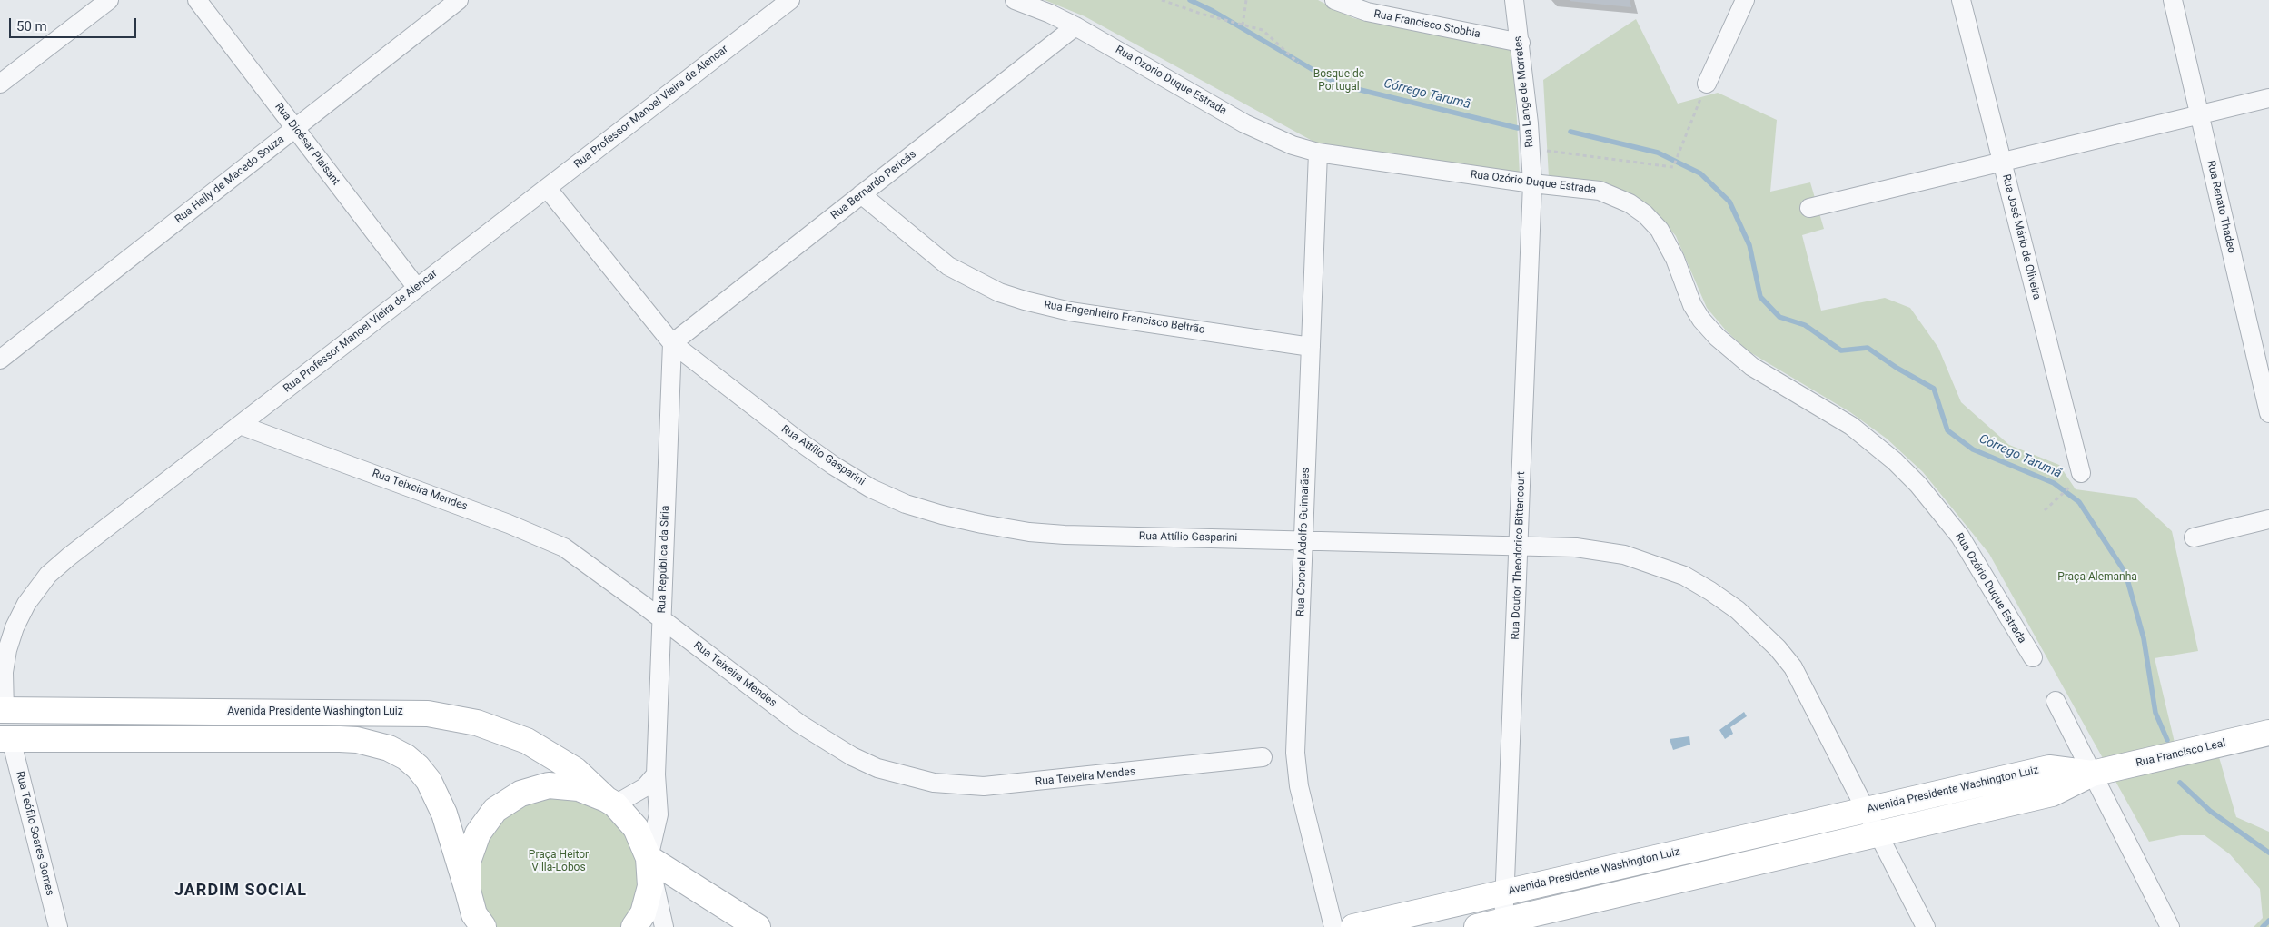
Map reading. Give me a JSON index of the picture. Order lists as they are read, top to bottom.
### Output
{
  "streets": {
    "street": [
      "Rua Francisco Stobbia",
      "Rua Ozório Duque Estrada",
      "Rua Lange de Morretes",
      "Rua Professor Manoel Vieira de Alencar",
      "Rua Dicésar Plaisant",
      "Rua Helly de Macedo Souza",
      "Rua Bernardo Pericás",
      "Rua Renato Thadeo",
      "Rua José Mário de Oliveira",
      "Rua Engenheiro Francisco Beltrão",
      "Rua Attílio Gasparini",
      "Rua Teixeira Mendes",
      "Rua Coronel Adolfo Guimarães",
      "Rua Doutor Theodorico Bittencourt",
      "Rua República da Síria",
      "Avenida Presidente Washington Luiz",
      "Rua Francisco Leal",
      "Rua Teófilo Soares Gomes"
    ]
  },
  "crossings": [
    ["Rua Francisco Stobbia", "Rua Lange de Morretes"],
    ["Rua Ozório Duque Estrada", "Rua Lange de Morretes"],
    ["Rua Ozório Duque Estrada", "Rua Bernardo Pericás"],
    ["Rua Ozório Duque Estrada", "Rua Coronel Adolfo Guimarães"],
    ["Rua Ozório Duque Estrada", "Rua Doutor Theodorico Bittencourt"],
    ["Rua Lange de Morretes", "Rua Doutor Theodorico Bittencourt"],
    ["Rua Professor Manoel Vieira de Alencar", "Rua Dicésar Plaisant"],
    ["Rua Professor Manoel Vieira de Alencar", "Rua Attílio Gasparini"],
    ["Rua Professor Manoel Vieira de Alencar", "Rua Teixeira Mendes"],
    ["Rua Professor Manoel Vieira de Alencar", "Avenida Presidente Washington Luiz"],
    ["Rua Dicésar Plaisant", "Rua Helly de Macedo Souza"],
    ["Rua Bernardo Pericás", "Rua Engenheiro Francisco Beltrão"],
    ["Rua Bernardo Pericás", "Rua Attílio Gasparini"],
    ["Rua Bernardo Pericás", "Rua República da Síria"],
    ["Rua Engenheiro Francisco Beltrão", "Rua Coronel Adolfo Guimarães"],
    ["Rua Attílio Gasparini", "Rua Coronel Adolfo Guimarães"],
    ["Rua Attílio Gasparini", "Rua Doutor Theodorico Bittencourt"],
    ["Rua Attílio Gasparini", "Rua República da Síria"],
    ["Rua Attílio Gasparini", "Avenida Presidente Washington Luiz"],
    ["Rua Teixeira Mendes", "Rua República da Síria"],
    ["Rua Doutor Theodorico Bittencourt", "Avenida Presidente Washington Luiz"],
    ["Rua República da Síria", "Avenida Presidente Washington Luiz"],
    ["Avenida Presidente Washington Luiz", "Rua Francisco Leal"]
  ],
  "districts": ["JARDIM SOCIAL"],
  "water": ["Córrego Tarumã"],
  "parks": ["Bosque de Portugal", "Praça Alemanha", "Praça Heitor Villa-Lobos"],
  "scale_bar": "50 m"
}
